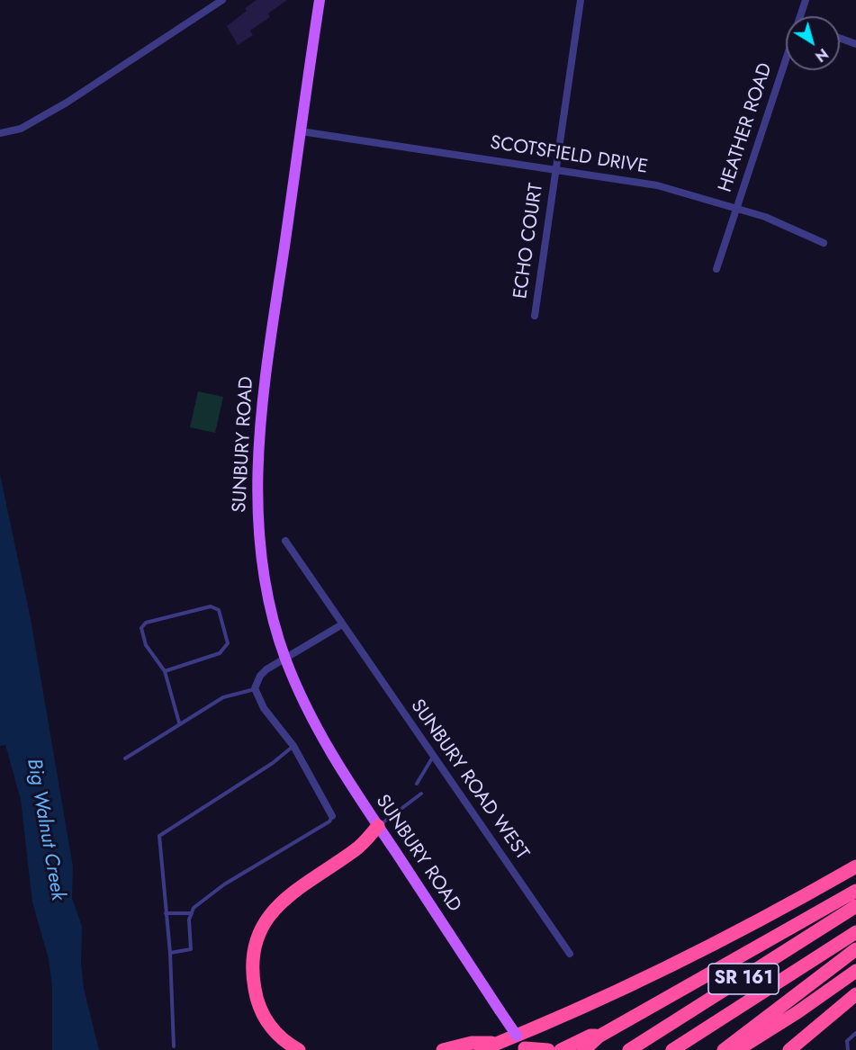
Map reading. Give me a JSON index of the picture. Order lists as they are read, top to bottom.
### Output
{
  "streets": {
    "highway": ["SR 161"],
    "main road": ["SUNBURY ROAD"],
    "street": [
      "HEATHER ROAD",
      "SCOTSFIELD DRIVE",
      "ECHO COURT",
      "SUNBURY ROAD WEST"
    ]
  },
  "crossings": [
    ["HEATHER ROAD", "SCOTSFIELD DRIVE"],
    ["SCOTSFIELD DRIVE", "ECHO COURT"],
    ["SCOTSFIELD DRIVE", "SUNBURY ROAD"]
  ],
  "water": ["Big Walnut Creek"],
  "north": "bottom right"
}
